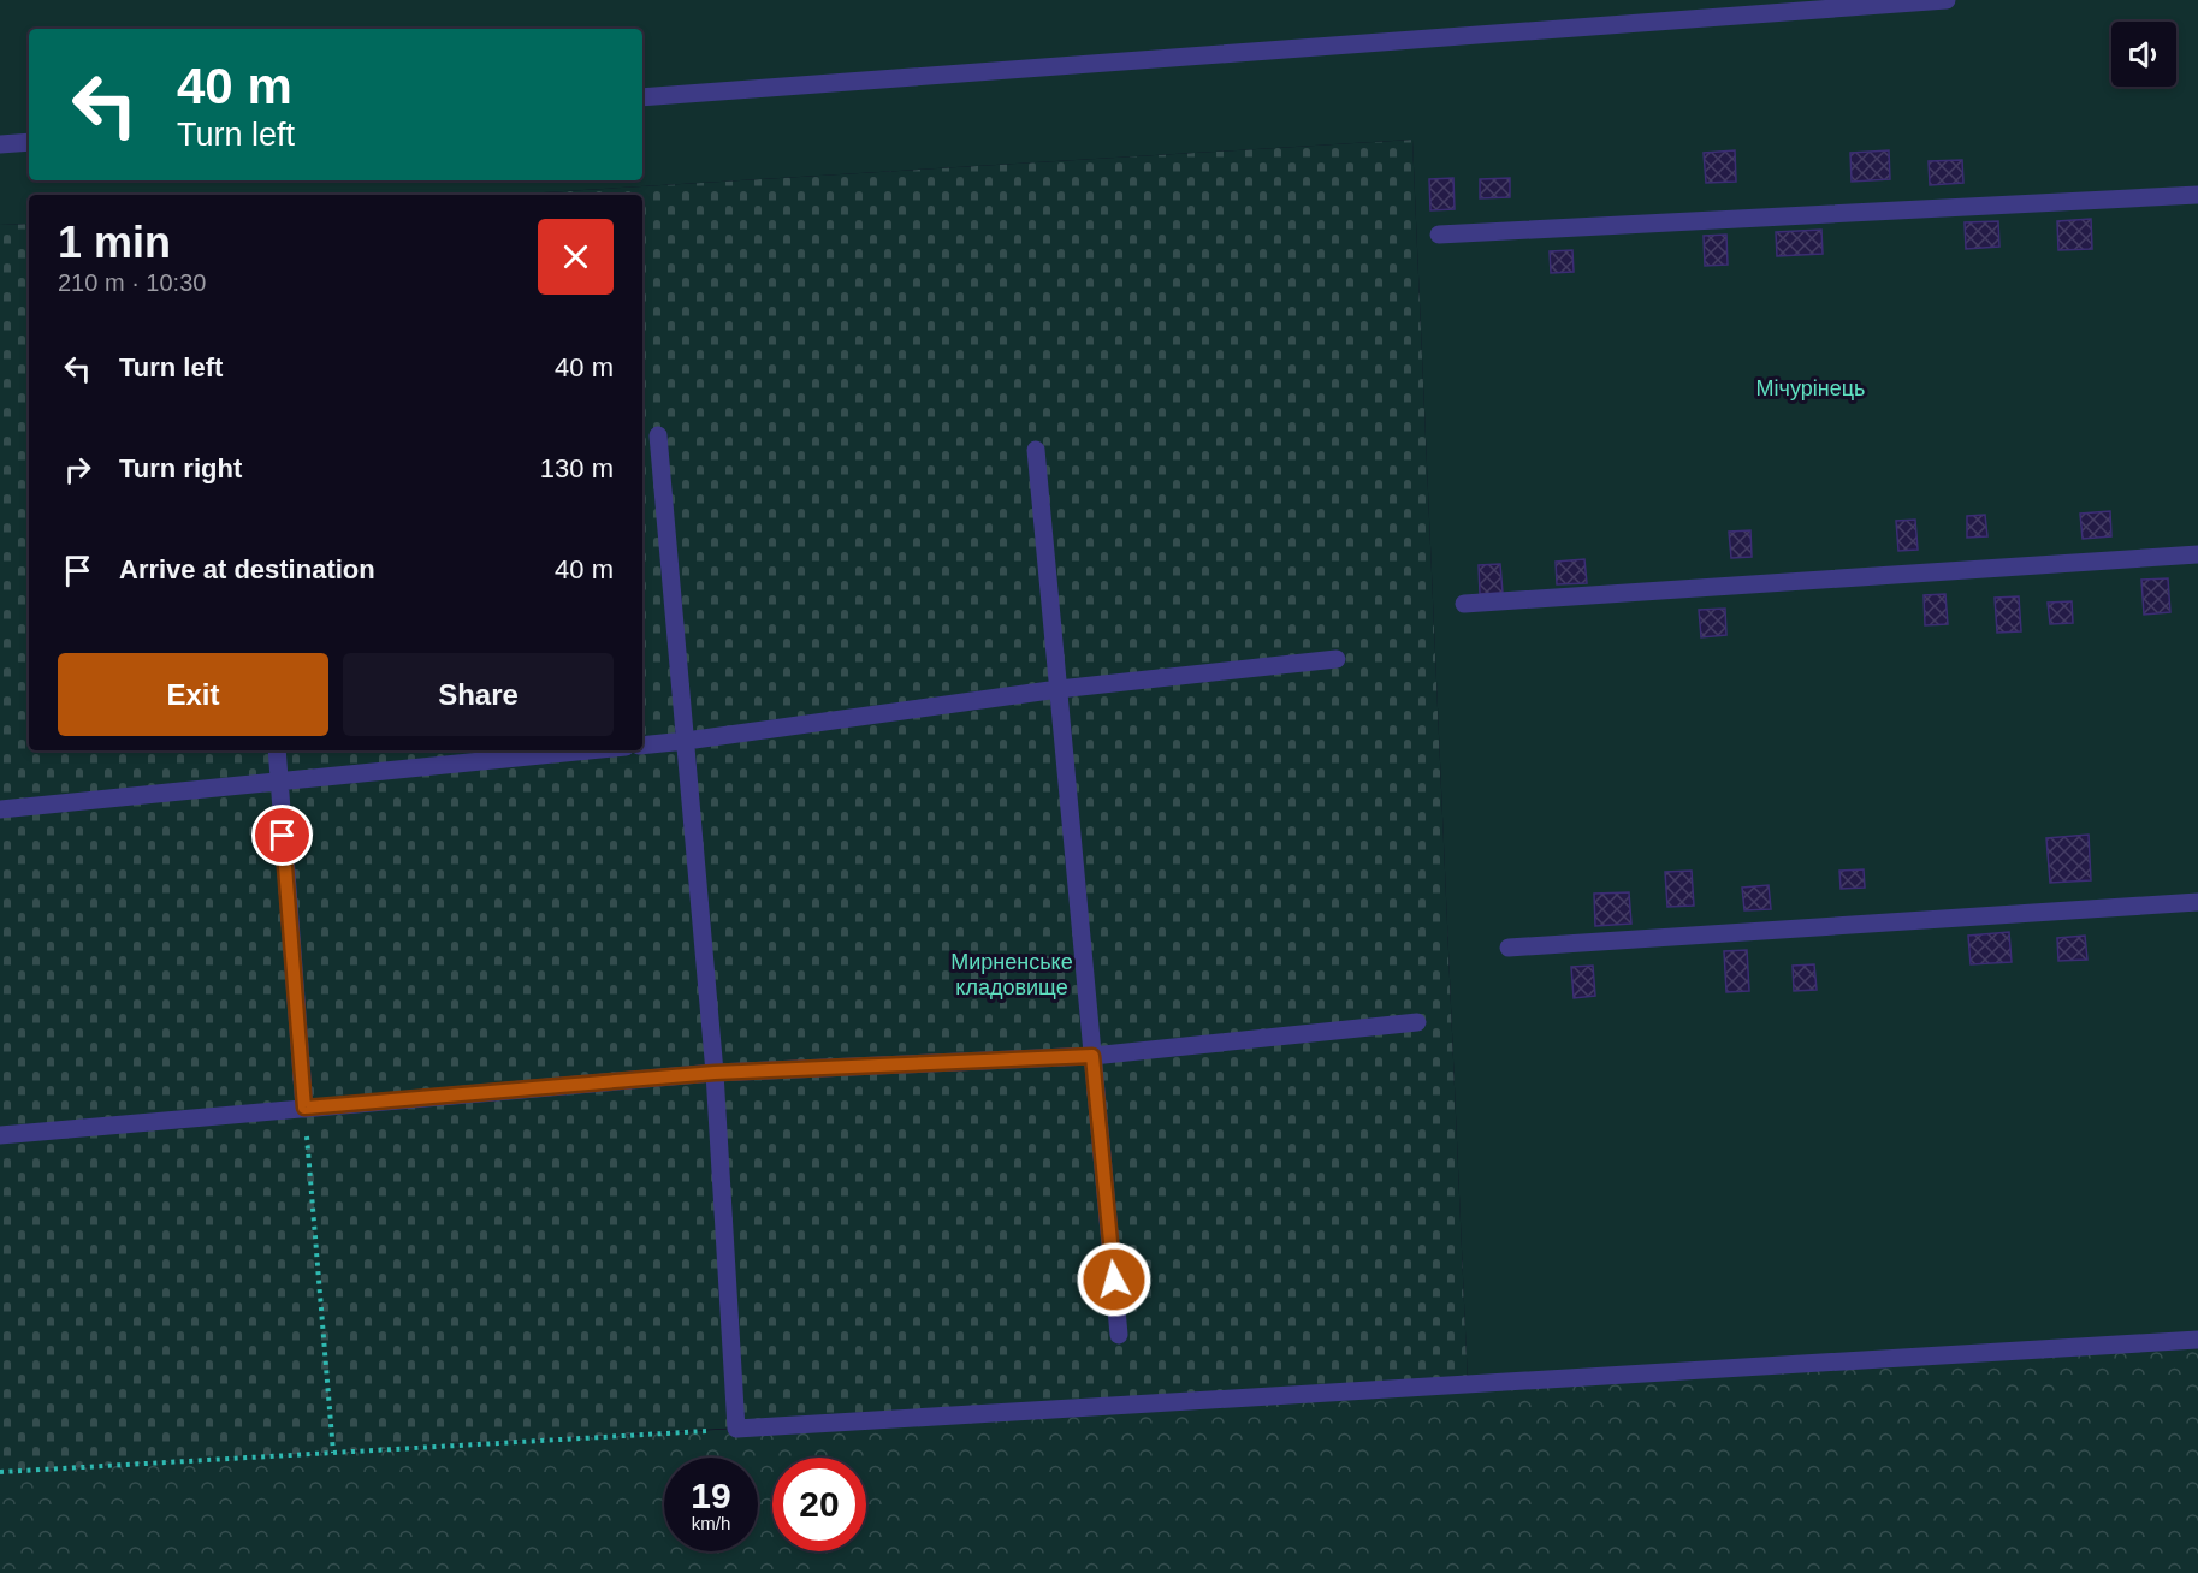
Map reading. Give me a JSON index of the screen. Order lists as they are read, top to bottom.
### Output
{
  "parks": ["Мічурінець", "Мирненське кладовище"],
  "page": {
    "turn": ["40 m", "Turn left"],
    "heading": ["1 min", "210 m · 10:30"],
    "list": [
      {
        "name": "Turn left",
        "value": "40 m"
      },
      {
        "name": "Turn right",
        "value": "130 m"
      },
      {
        "name": "Arrive at destination",
        "value": "40 m"
      }
    ],
    "buttons": ["Exit", "Share"],
    "speed": "19 km/h",
    "limit": "20"
  }
}
